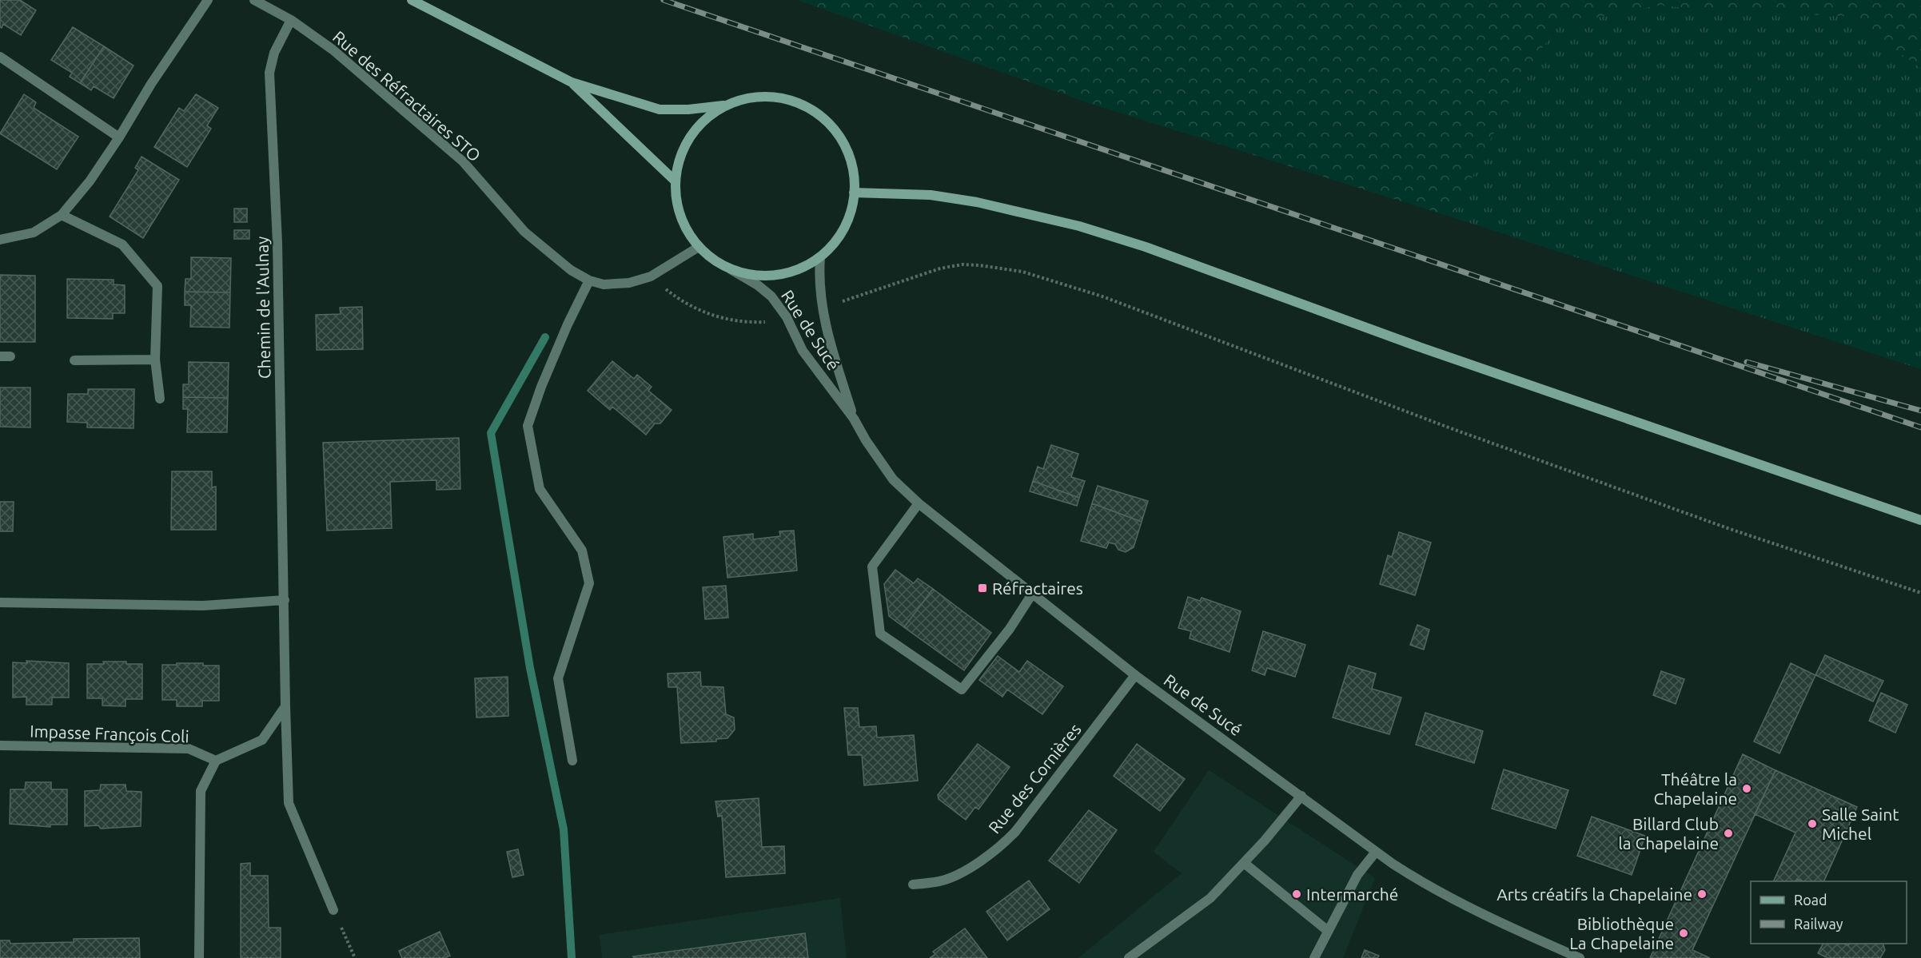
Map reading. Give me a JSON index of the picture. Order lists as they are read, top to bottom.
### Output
{
  "streets": {
    "street": [
      "Rue des Réfractaires STO",
      "Chemin de l'Aulnay",
      "Rue de Sucé",
      "Impasse François Coli",
      "Rue des Cornières"
    ]
  },
  "crossings": [
    ["Rue des Réfractaires STO", "Chemin de l'Aulnay"],
    ["Rue de Sucé", "Rue des Cornières"]
  ],
  "places": {
    "transit": ["Réfractaires"],
    "other": [
      "Théâtre la Chapelaine",
      "Salle Saint Michel",
      "Billard Club la Chapelaine",
      "Intermarché",
      "Arts créatifs la Chapelaine",
      "Bibliothèque La Chapelaine"
    ]
  },
  "legend": ["Road", "Railway"]
}
